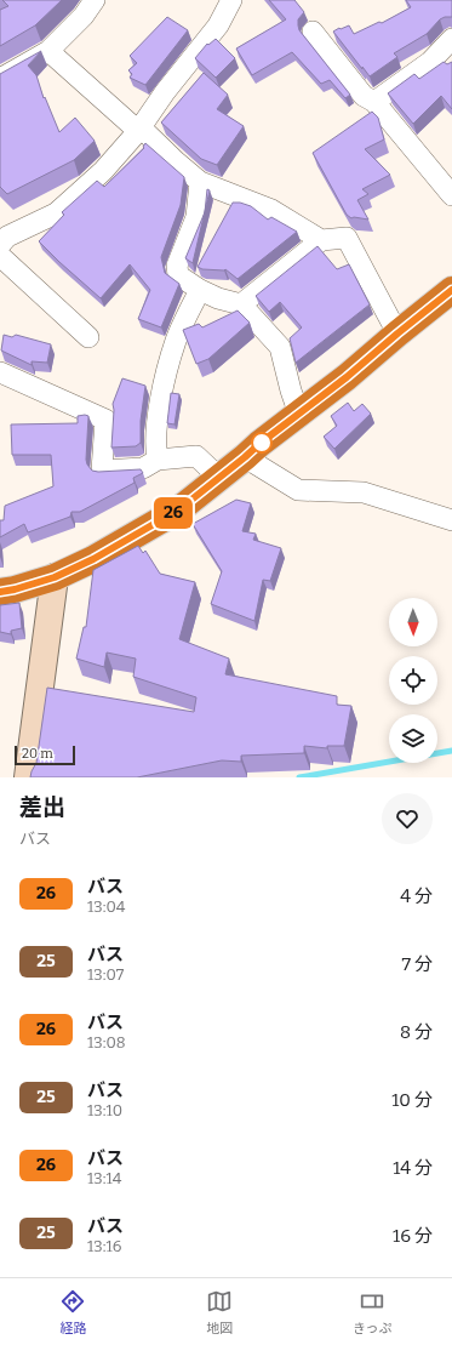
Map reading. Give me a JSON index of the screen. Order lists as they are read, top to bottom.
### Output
{
  "lines": ["bus line 26"],
  "scale_bar": "20 m",
  "north": "bottom",
  "page": {
    "on_map": "26",
    "scale": "20 m",
    "heading": ["差出", "バス"],
    "list": [
      {
        "mark": "26",
        "name": "バス",
        "note": "13:04",
        "value": "4 分"
      },
      {
        "mark": "25",
        "name": "バス",
        "note": "13:07",
        "value": "7 分"
      },
      {
        "mark": "26",
        "name": "バス",
        "note": "13:08",
        "value": "8 分"
      },
      {
        "mark": "25",
        "name": "バス",
        "note": "13:10",
        "value": "10 分"
      },
      {
        "mark": "26",
        "name": "バス",
        "note": "13:14",
        "value": "14 分"
      },
      {
        "mark": "25",
        "name": "バス",
        "note": "13:16",
        "value": "16 分"
      }
    ],
    "tabs": ["経路", "地図", "きっぷ"]
  }
}
